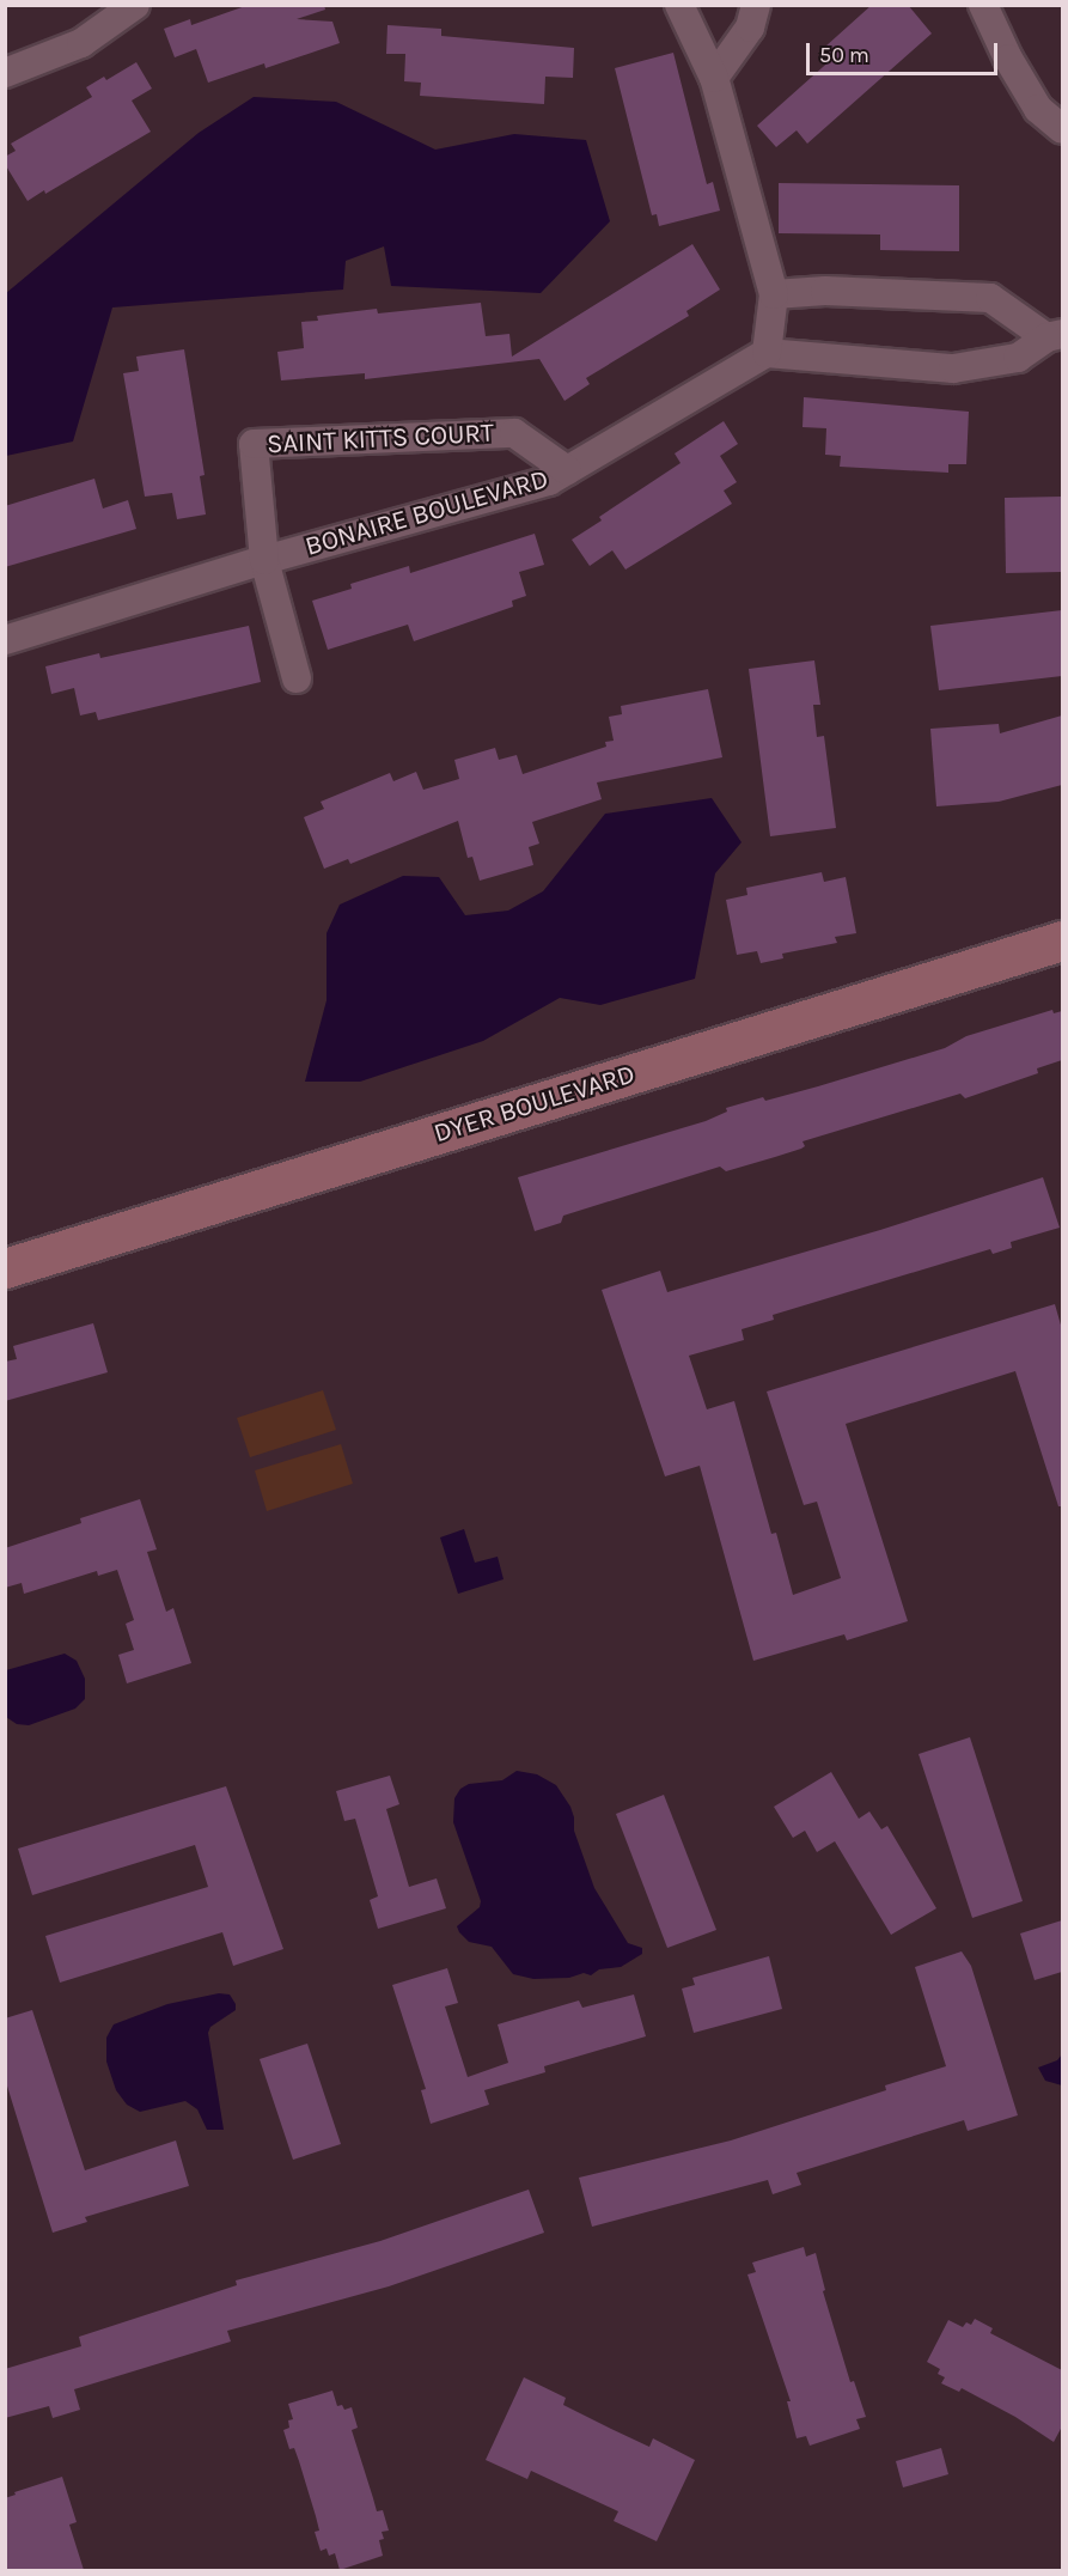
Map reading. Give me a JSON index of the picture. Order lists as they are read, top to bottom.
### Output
{
  "streets": {
    "main road": ["DYER BOULEVARD"],
    "street": ["SAINT KITTS COURT", "BONAIRE BOULEVARD"]
  },
  "crossings": [
    ["SAINT KITTS COURT", "BONAIRE BOULEVARD"]
  ],
  "scale_bar": "50 m"
}
